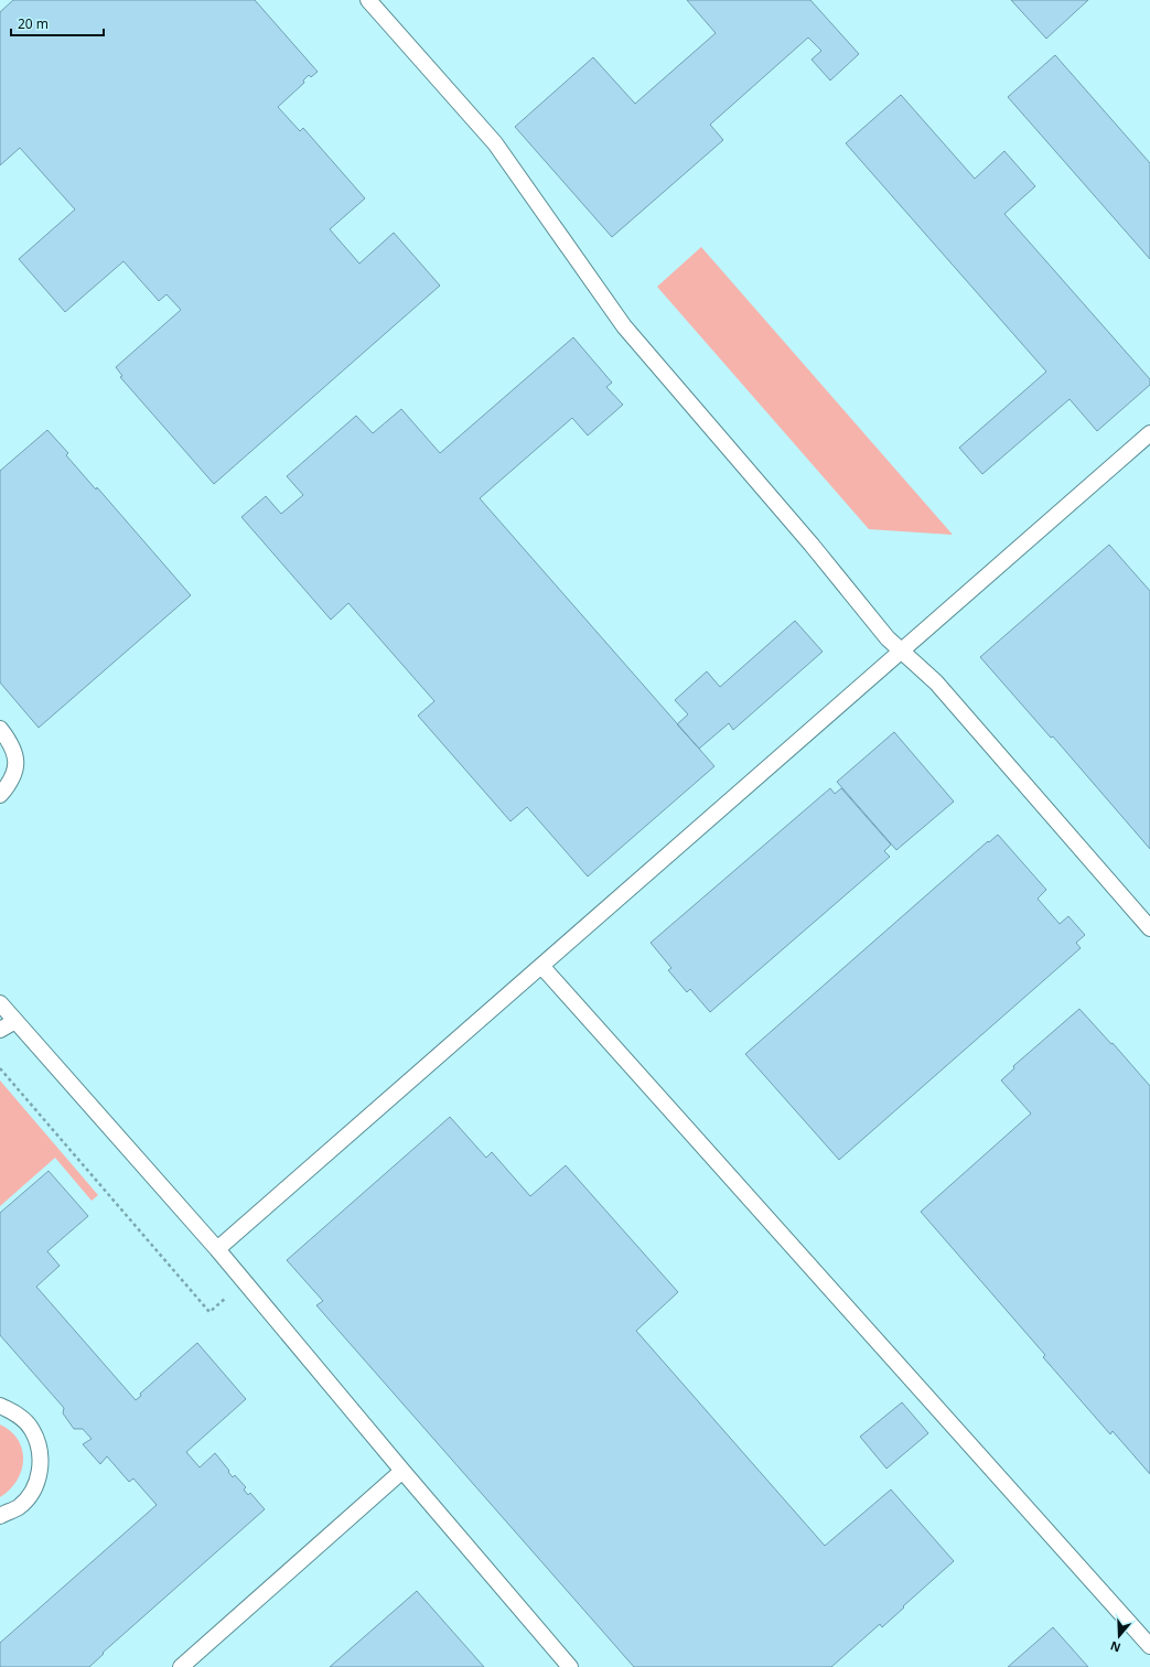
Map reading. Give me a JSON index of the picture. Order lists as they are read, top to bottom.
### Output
{
  "scale_bar": "20 m",
  "north": "bottom"
}
